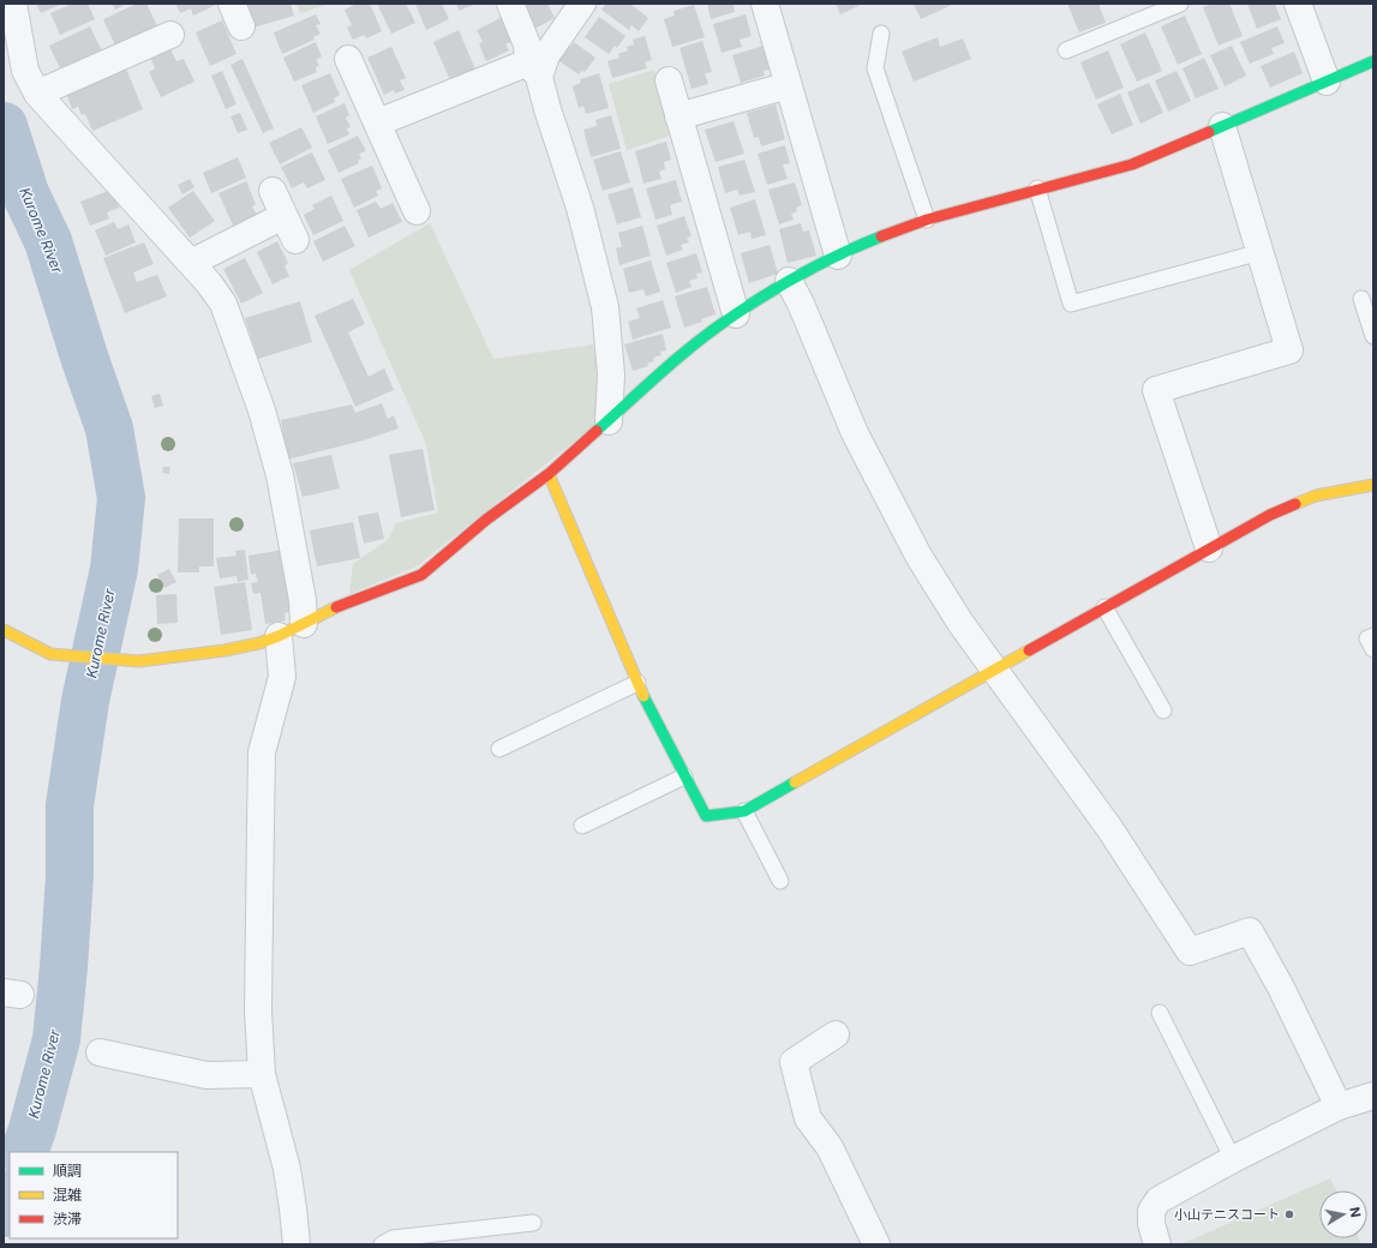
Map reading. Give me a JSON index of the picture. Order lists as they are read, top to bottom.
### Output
{
  "water": ["Kurome River"],
  "places": ["小山テニスコート"],
  "legend": ["順調", "混雑", "渋滞"],
  "north": "right"
}
